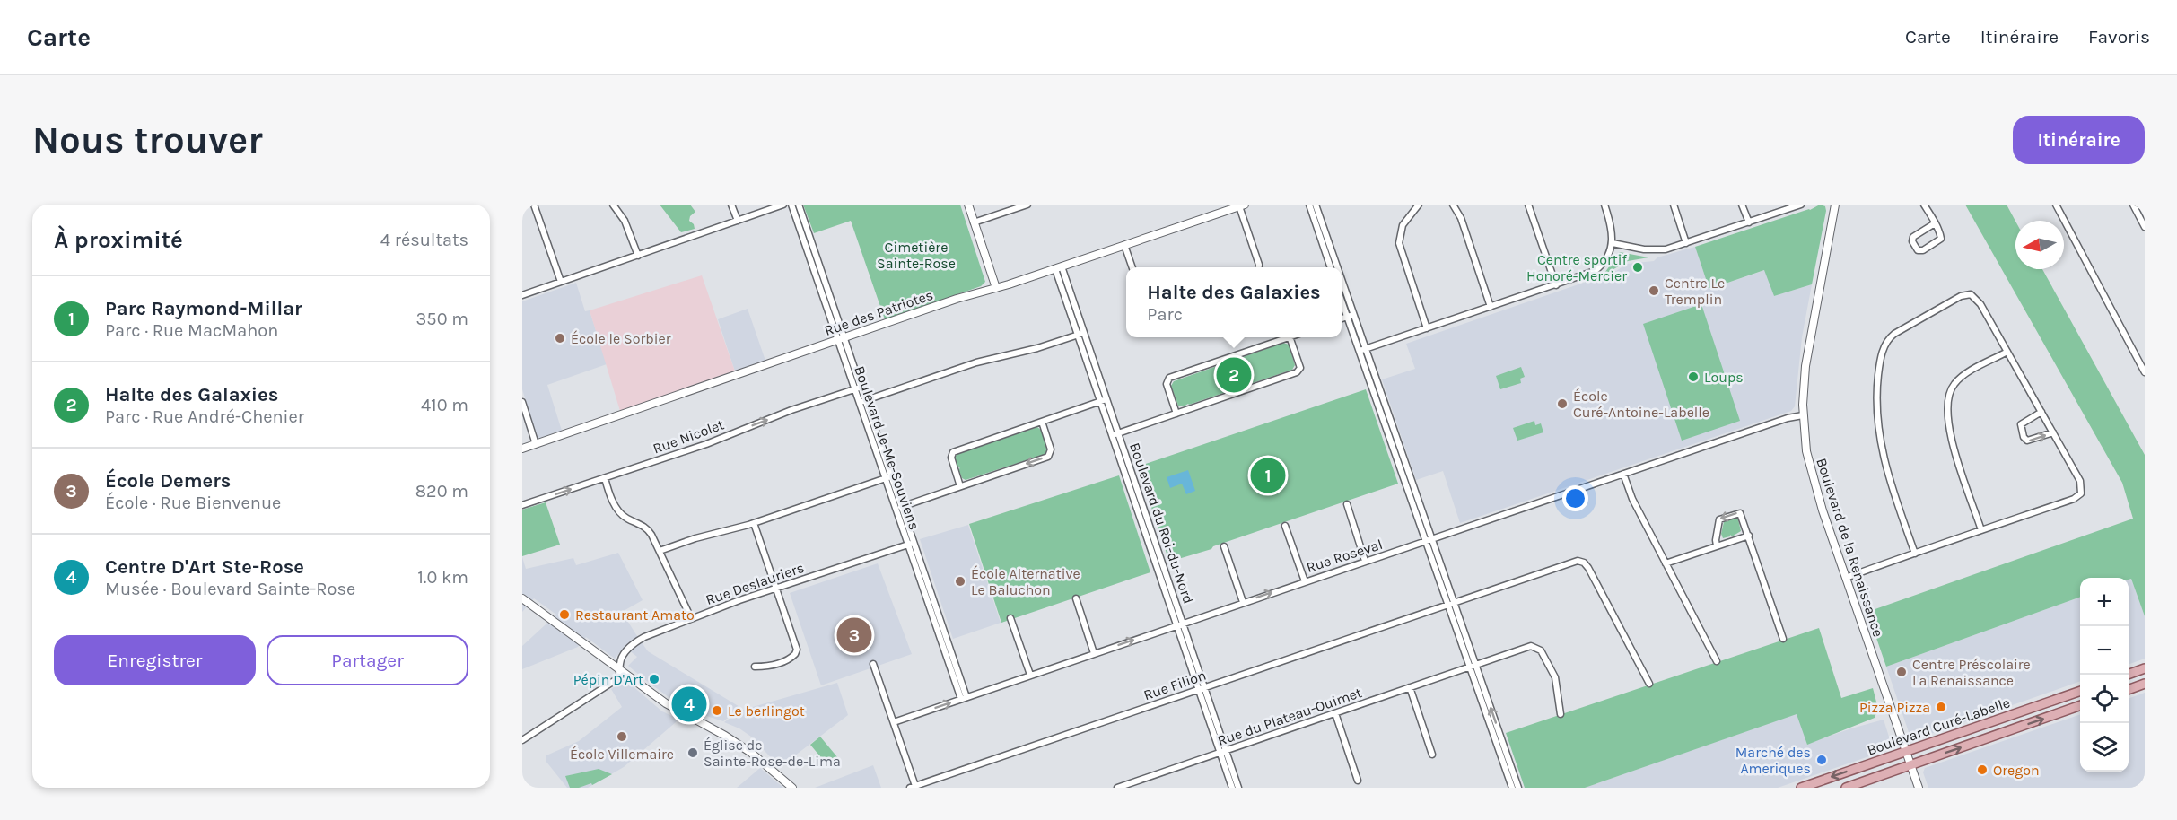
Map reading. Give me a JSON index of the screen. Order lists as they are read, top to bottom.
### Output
{
  "streets": {
    "main road": ["Boulevard Curé-Labelle"],
    "street": [
      "Rue des Patriotes",
      "Rue Nicolet",
      "Boulevard Je-Me-Souviens",
      "Boulevard du Roi-du-Nord",
      "Boulevard de la Renaissance",
      "Rue Roseval",
      "Rue Deslauriers",
      "Rue Filion",
      "Rue du Plateau-Ouimet"
    ]
  },
  "crossings": [
    ["Rue des Patriotes", "Boulevard Je-Me-Souviens"],
    ["Rue des Patriotes", "Boulevard du Roi-du-Nord"],
    ["Rue Nicolet", "Boulevard Je-Me-Souviens"],
    ["Boulevard Je-Me-Souviens", "Rue Roseval"],
    ["Boulevard Je-Me-Souviens", "Rue Deslauriers"],
    ["Boulevard du Roi-du-Nord", "Rue Roseval"],
    ["Boulevard du Roi-du-Nord", "Rue Filion"],
    ["Boulevard du Roi-du-Nord", "Rue du Plateau-Ouimet"],
    ["Boulevard de la Renaissance", "Rue Roseval"],
    ["Boulevard de la Renaissance", "Boulevard Curé-Labelle"]
  ],
  "one_way": ["Rue Nicolet"],
  "parks": ["Cimetière Sainte-Rose"],
  "places": [
    "Centre sportif Honoré-Mercier",
    "Centre Le Tremplin",
    "École le Sorbier",
    "Loups",
    "École Curé-Antoine-Labelle",
    "École Alternative Le Baluchon",
    "Restaurant Amato",
    "Centre Préscolaire La Renaissance",
    "Pépin D'Art",
    "Pizza Pizza",
    "Le berlingot",
    "École Villemaire",
    "Église de Sainte-Rose-de-Lima",
    "Marché des Ameriques",
    "Oregon"
  ],
  "north": "left",
  "page": {
    "header": "Carte",
    "nav": ["Carte", "Itinéraire", "Favoris"],
    "buttons": [
      "Itinéraire",
      ["Enregistrer", "Partager"]
    ],
    "title": "Nous trouver",
    "heading": ["À proximité", "4 résultats"],
    "popup": ["Halte des Galaxies", "Parc"],
    "list": [
      {
        "mark": "1",
        "name": "Parc Raymond-Millar",
        "note": "Parc · Rue MacMahon",
        "value": "350 m"
      },
      {
        "mark": "2",
        "name": "Halte des Galaxies",
        "note": "Parc · Rue André-Chenier",
        "value": "410 m"
      },
      {
        "mark": "3",
        "name": "École Demers",
        "note": "École · Rue Bienvenue",
        "value": "820 m"
      },
      {
        "mark": "4",
        "name": "Centre D'Art Ste-Rose",
        "note": "Musée · Boulevard Sainte-Rose",
        "value": "1.0 km"
      }
    ],
    "pins": [
      "2",
      "1",
      "3",
      "4"
    ],
    "map_buttons": ["+", "−"]
  }
}
